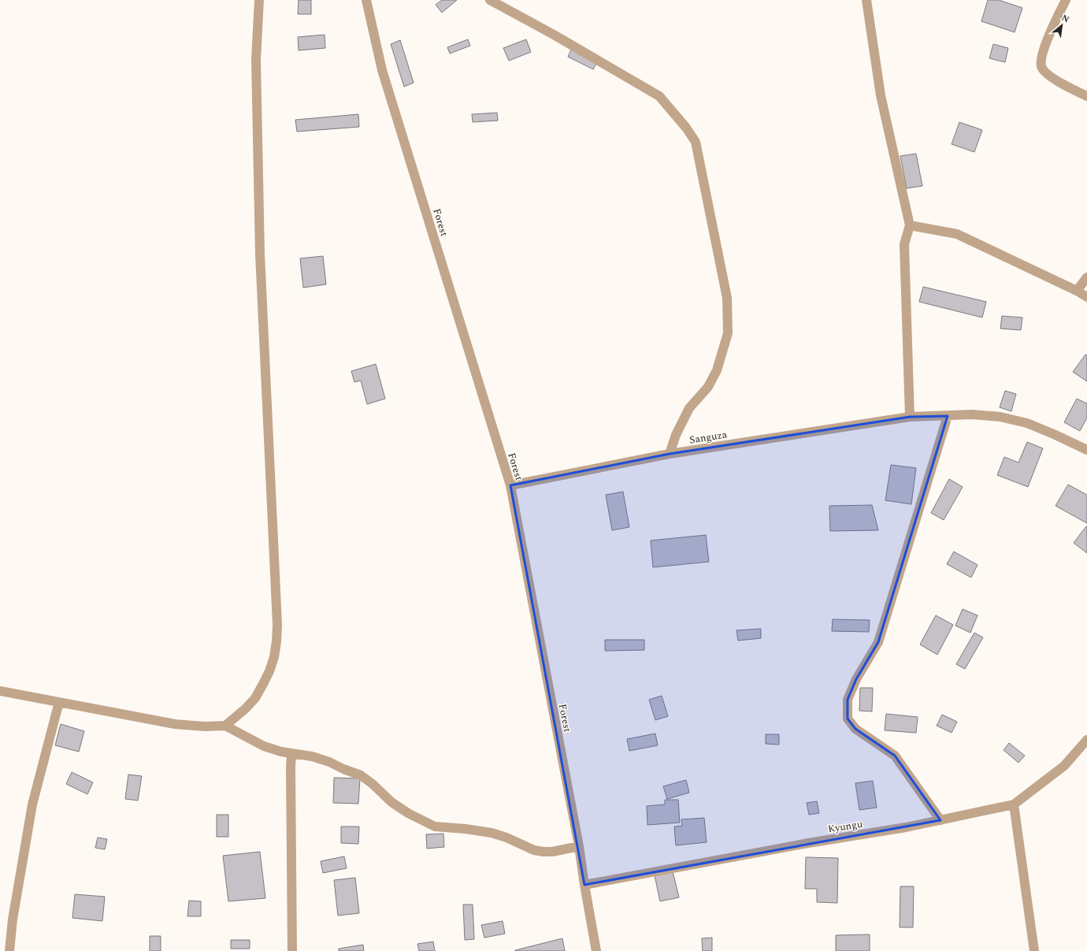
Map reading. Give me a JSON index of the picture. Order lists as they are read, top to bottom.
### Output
{
  "streets": {
    "street": ["Forest", "Sanguza", "Kyungu"]
  },
  "crossings": [
    ["Forest", "Sanguza"],
    ["Forest", "Kyungu"]
  ],
  "north": "top right"
}
